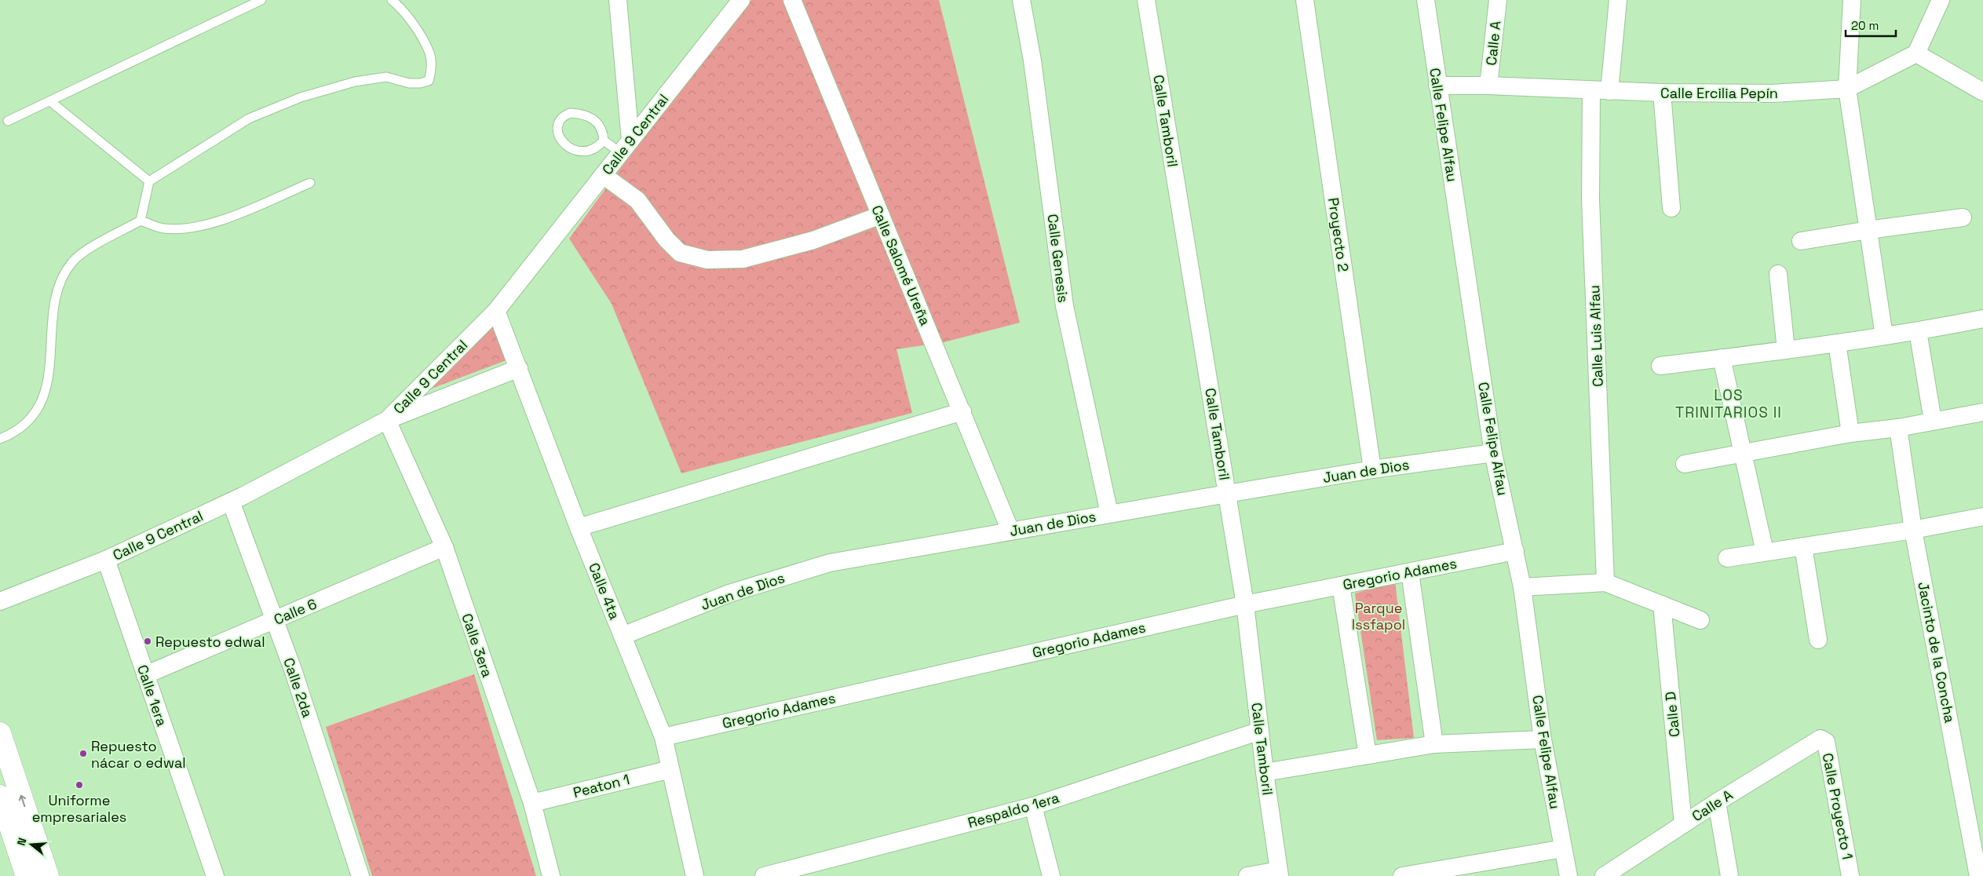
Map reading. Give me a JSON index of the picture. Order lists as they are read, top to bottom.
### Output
{
  "streets": {
    "street": [
      "Calle A",
      "Calle Ercilia Pepín",
      "Calle Tamboril",
      "Calle Felipe Alfau",
      "Calle 9 Central",
      "Proyecto 2",
      "Calle Genesis",
      "Calle Salomé Ureña",
      "Calle Luis Alfau",
      "Juan de Dios",
      "Gregorio Adames",
      "Calle 4ta",
      "Calle 6",
      "Calle 3era",
      "Jacinto de la Concha",
      "Calle 2da",
      "Calle 1era",
      "Calle D",
      "Peaton 1",
      "Calle Proyecto 1",
      "Respaldo 1era"
    ]
  },
  "crossings": [
    ["Calle A", "Calle Ercilia Pepín"],
    ["Calle A", "Calle D"],
    ["Calle A", "Calle Proyecto 1"],
    ["Calle Ercilia Pepín", "Calle Felipe Alfau"],
    ["Calle Ercilia Pepín", "Calle Luis Alfau"],
    ["Calle Tamboril", "Juan de Dios"],
    ["Calle Tamboril", "Gregorio Adames"],
    ["Calle Tamboril", "Respaldo 1era"],
    ["Calle Felipe Alfau", "Juan de Dios"],
    ["Calle Felipe Alfau", "Gregorio Adames"],
    ["Calle 9 Central", "Calle 4ta"],
    ["Calle 9 Central", "Calle 3era"],
    ["Calle 9 Central", "Calle 2da"],
    ["Calle 9 Central", "Calle 1era"],
    ["Proyecto 2", "Juan de Dios"],
    ["Calle Genesis", "Juan de Dios"],
    ["Calle Salomé Ureña", "Juan de Dios"],
    ["Juan de Dios", "Calle 4ta"],
    ["Gregorio Adames", "Calle 4ta"],
    ["Calle 4ta", "Peaton 1"],
    ["Calle 6", "Calle 3era"],
    ["Calle 6", "Calle 2da"],
    ["Calle 6", "Calle 1era"],
    ["Calle 3era", "Peaton 1"]
  ],
  "districts": ["LOS TRINITARIOS II"],
  "parks": ["Parque Issfapol"],
  "places": ["Repuesto edwal", "Repuesto nácar o edwal", "Uniforme empresariales"],
  "scale_bar": "20 m",
  "north": "left"
}
